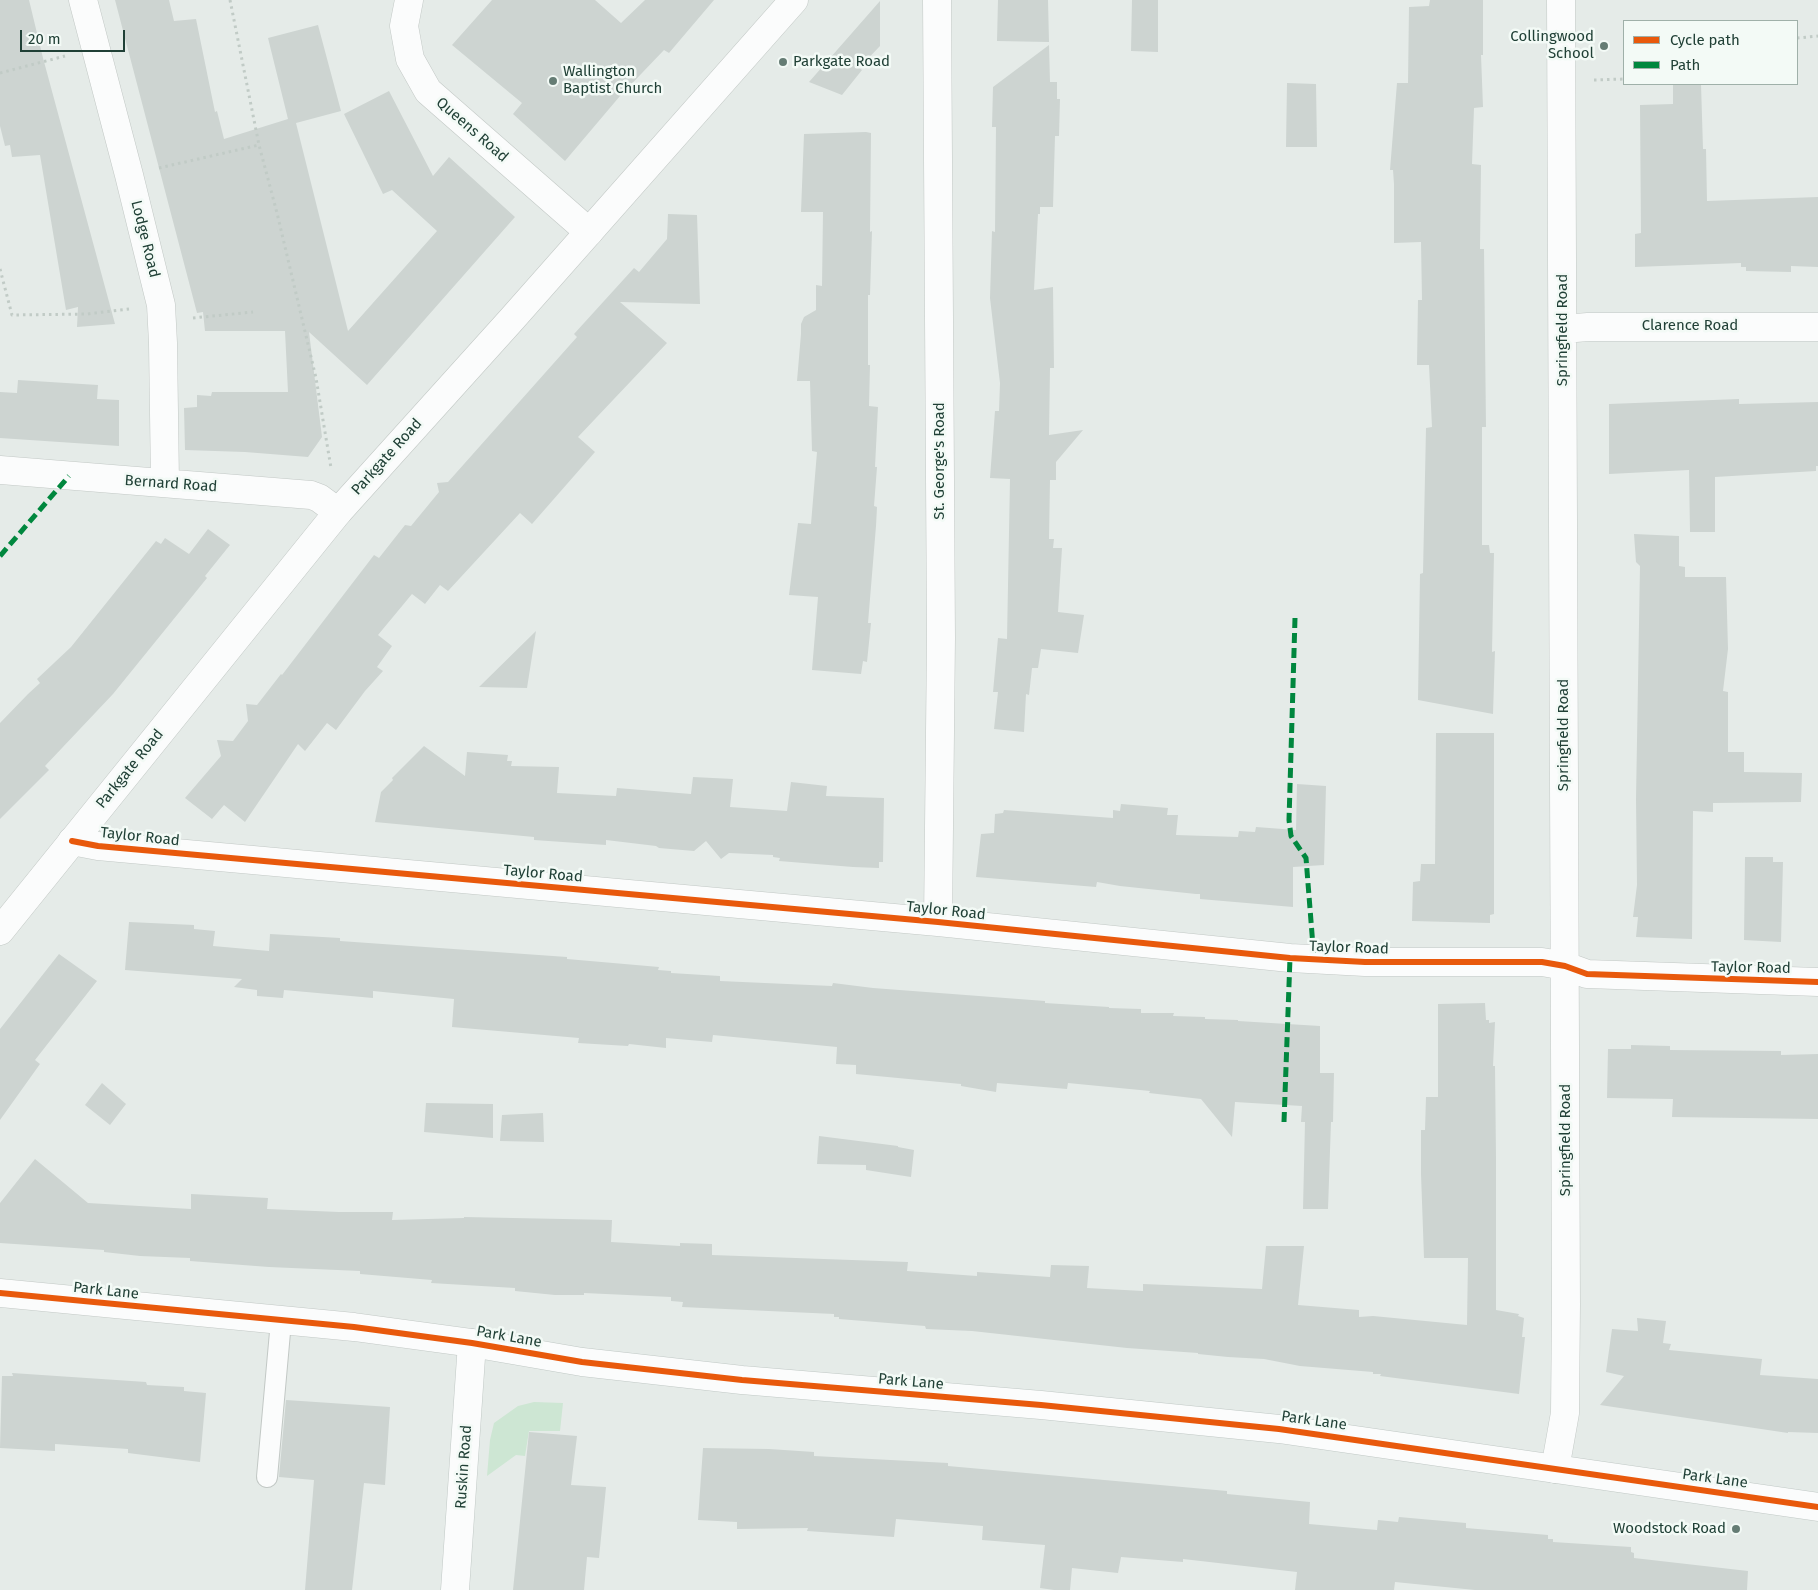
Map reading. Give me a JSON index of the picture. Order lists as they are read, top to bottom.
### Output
{
  "streets": {
    "street": [
      "Queens Road",
      "Lodge Road",
      "Clarence Road",
      "Springfield Road",
      "Parkgate Road",
      "St. George's Road",
      "Bernard Road",
      "Taylor Road",
      "Park Lane",
      "Ruskin Road"
    ]
  },
  "crossings": [
    ["Queens Road", "Parkgate Road"],
    ["Lodge Road", "Bernard Road"],
    ["Clarence Road", "Springfield Road"],
    ["Springfield Road", "Taylor Road"],
    ["Springfield Road", "Park Lane"],
    ["Parkgate Road", "Bernard Road"],
    ["Parkgate Road", "Taylor Road"],
    ["St. George's Road", "Taylor Road"],
    ["Park Lane", "Ruskin Road"]
  ],
  "places": [
    "Collingwood School",
    "Parkgate Road",
    "Wallington Baptist Church",
    "Woodstock Road"
  ],
  "legend": ["Cycle path", "Path"],
  "scale_bar": "20 m"
}
